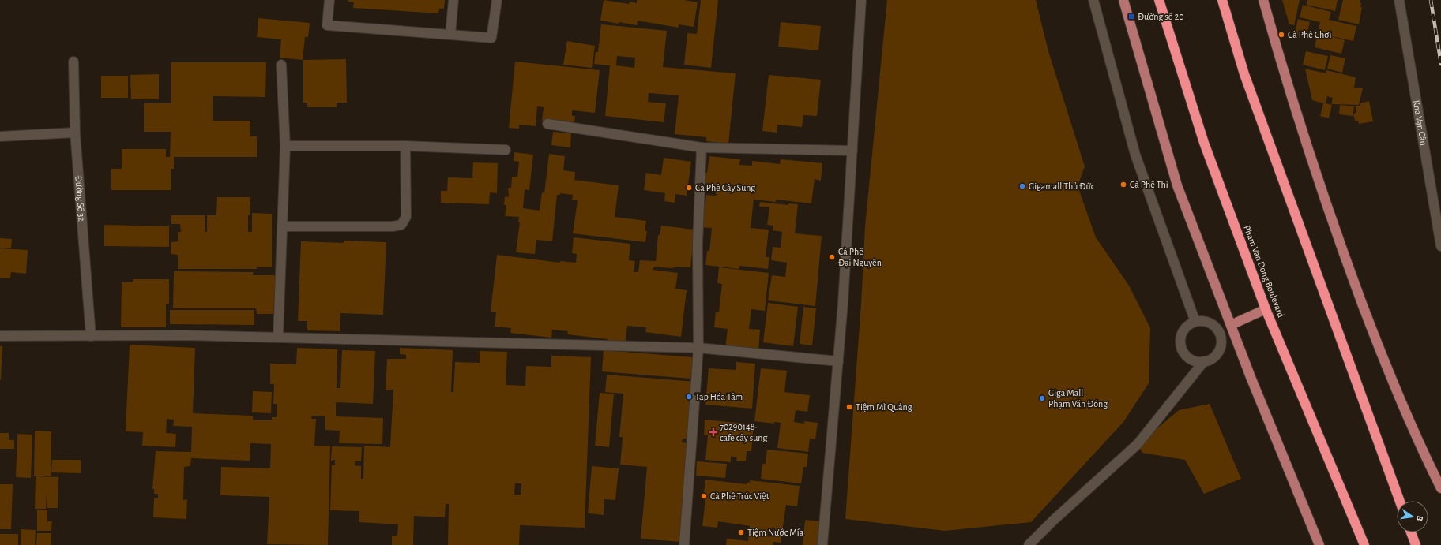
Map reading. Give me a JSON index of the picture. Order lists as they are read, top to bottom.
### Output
{
  "streets": {
    "highway": ["Pham Van Dong Boulevard"],
    "street": ["Kha Vạn Cân", "Đường Số 32"]
  },
  "places": {
    "transit": ["Đường số 20"],
    "other": [
      "Cà Phê Chơi",
      "Cà Phê Thi",
      "Gigamall Thủ Đức",
      "Cà Phê Cây Sung",
      "Cà Phê Đại Nguyên",
      "Tạp Hóa Tâm",
      "Giga Mall Phạm Văn Đồng",
      "Tiệm Mì Quảng",
      "Cà Phê Trúc Việt",
      "Tiệm Nước Mía"
    ],
    "health": ["70290148- cafe cây sung"]
  },
  "north": "right"
}
